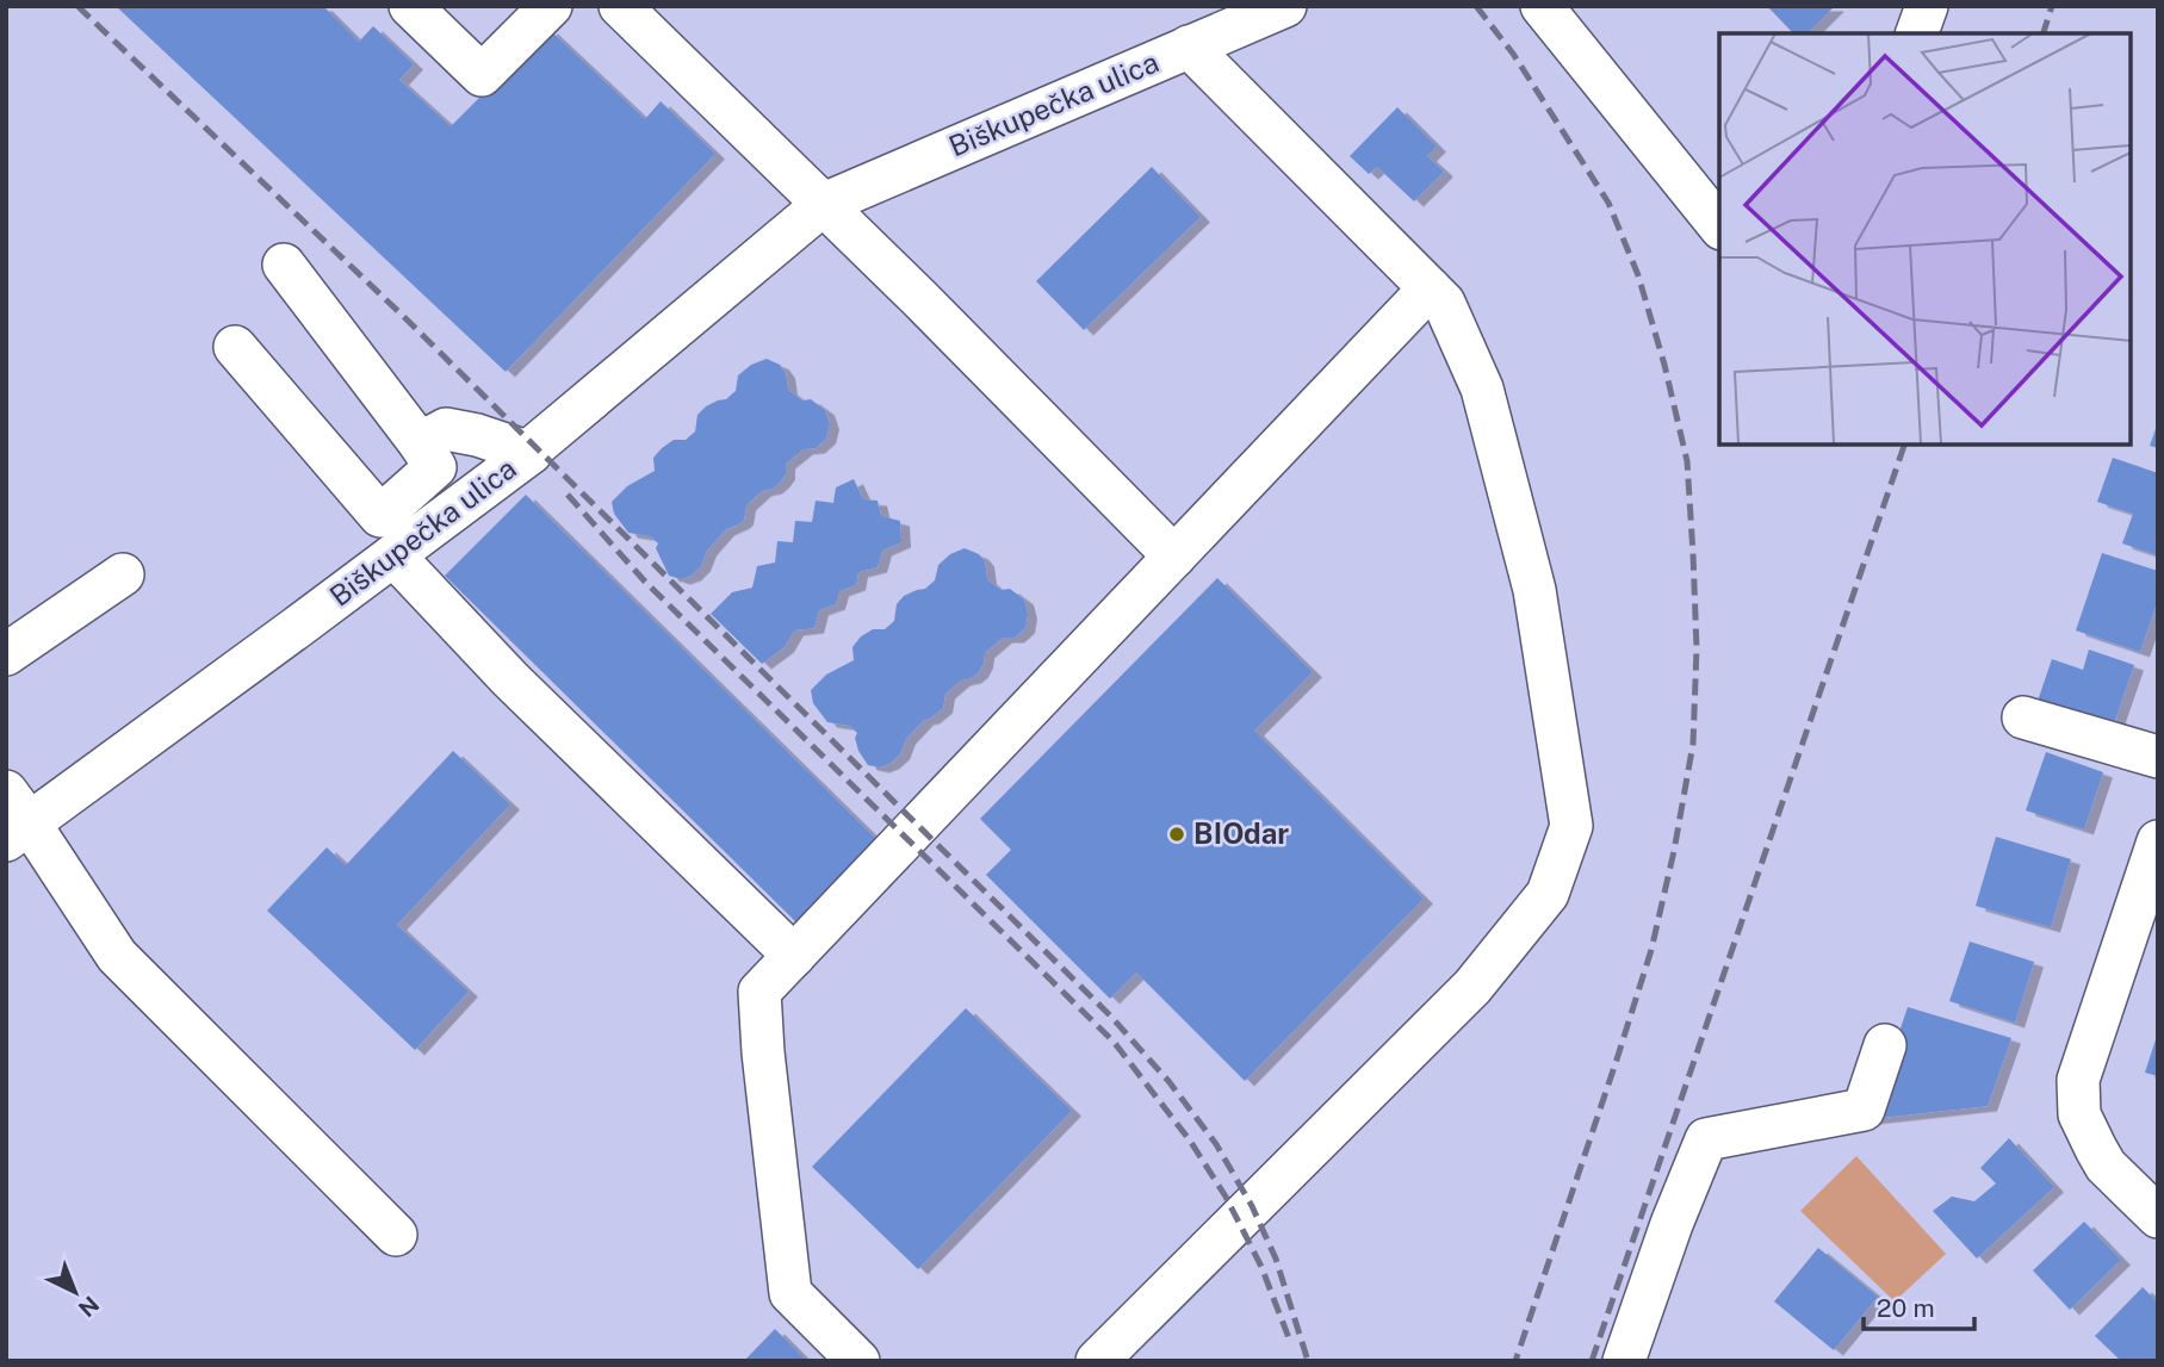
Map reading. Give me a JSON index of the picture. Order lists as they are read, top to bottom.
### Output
{
  "streets": {
    "street": ["Biškupečka ulica"]
  },
  "places": ["BIOdar"],
  "scale_bar": "20 m",
  "north": "bottom right"
}
